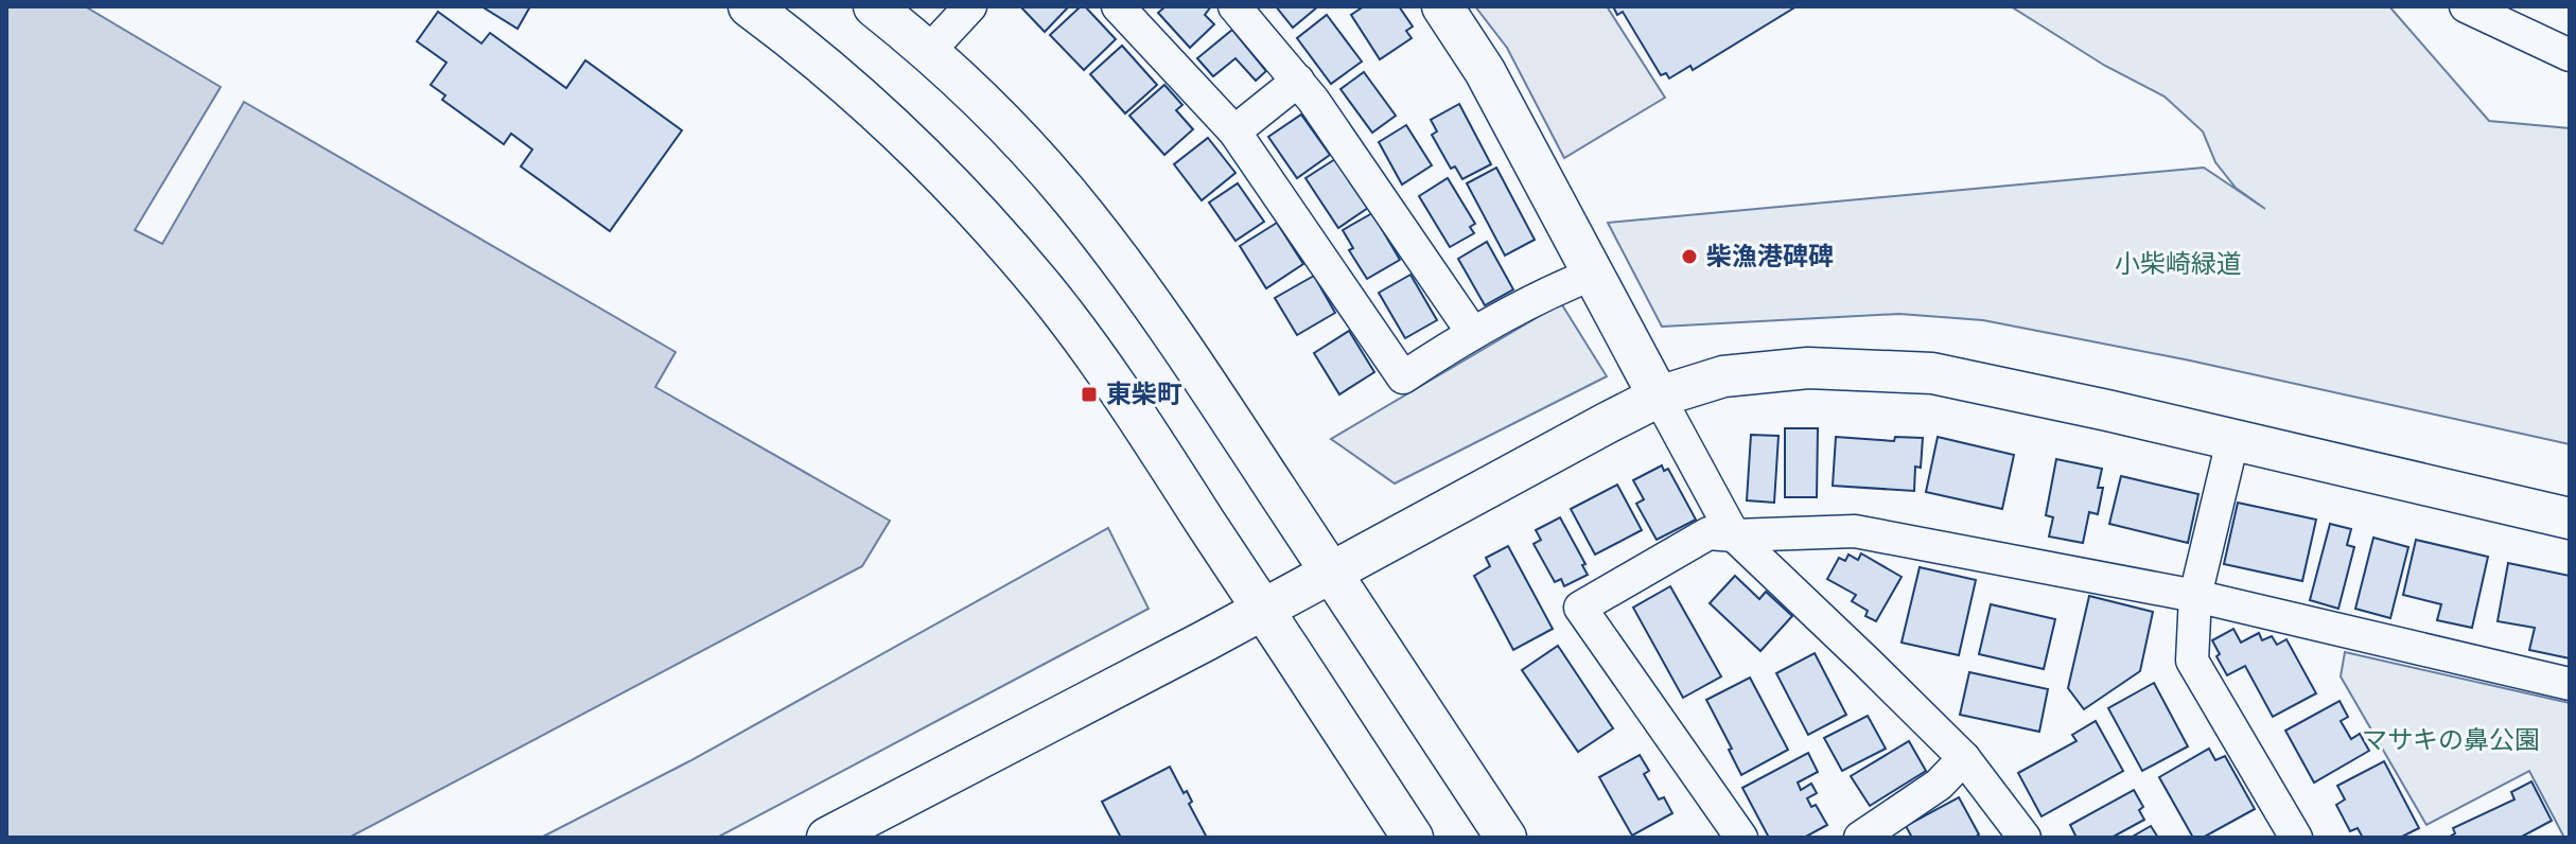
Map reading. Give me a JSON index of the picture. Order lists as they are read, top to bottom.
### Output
{
  "parks": ["小柴崎緑道", "マサキの鼻公園"],
  "places": {
    "other": ["柴漁港碑碑"],
    "transit": ["東柴町"]
  }
}
